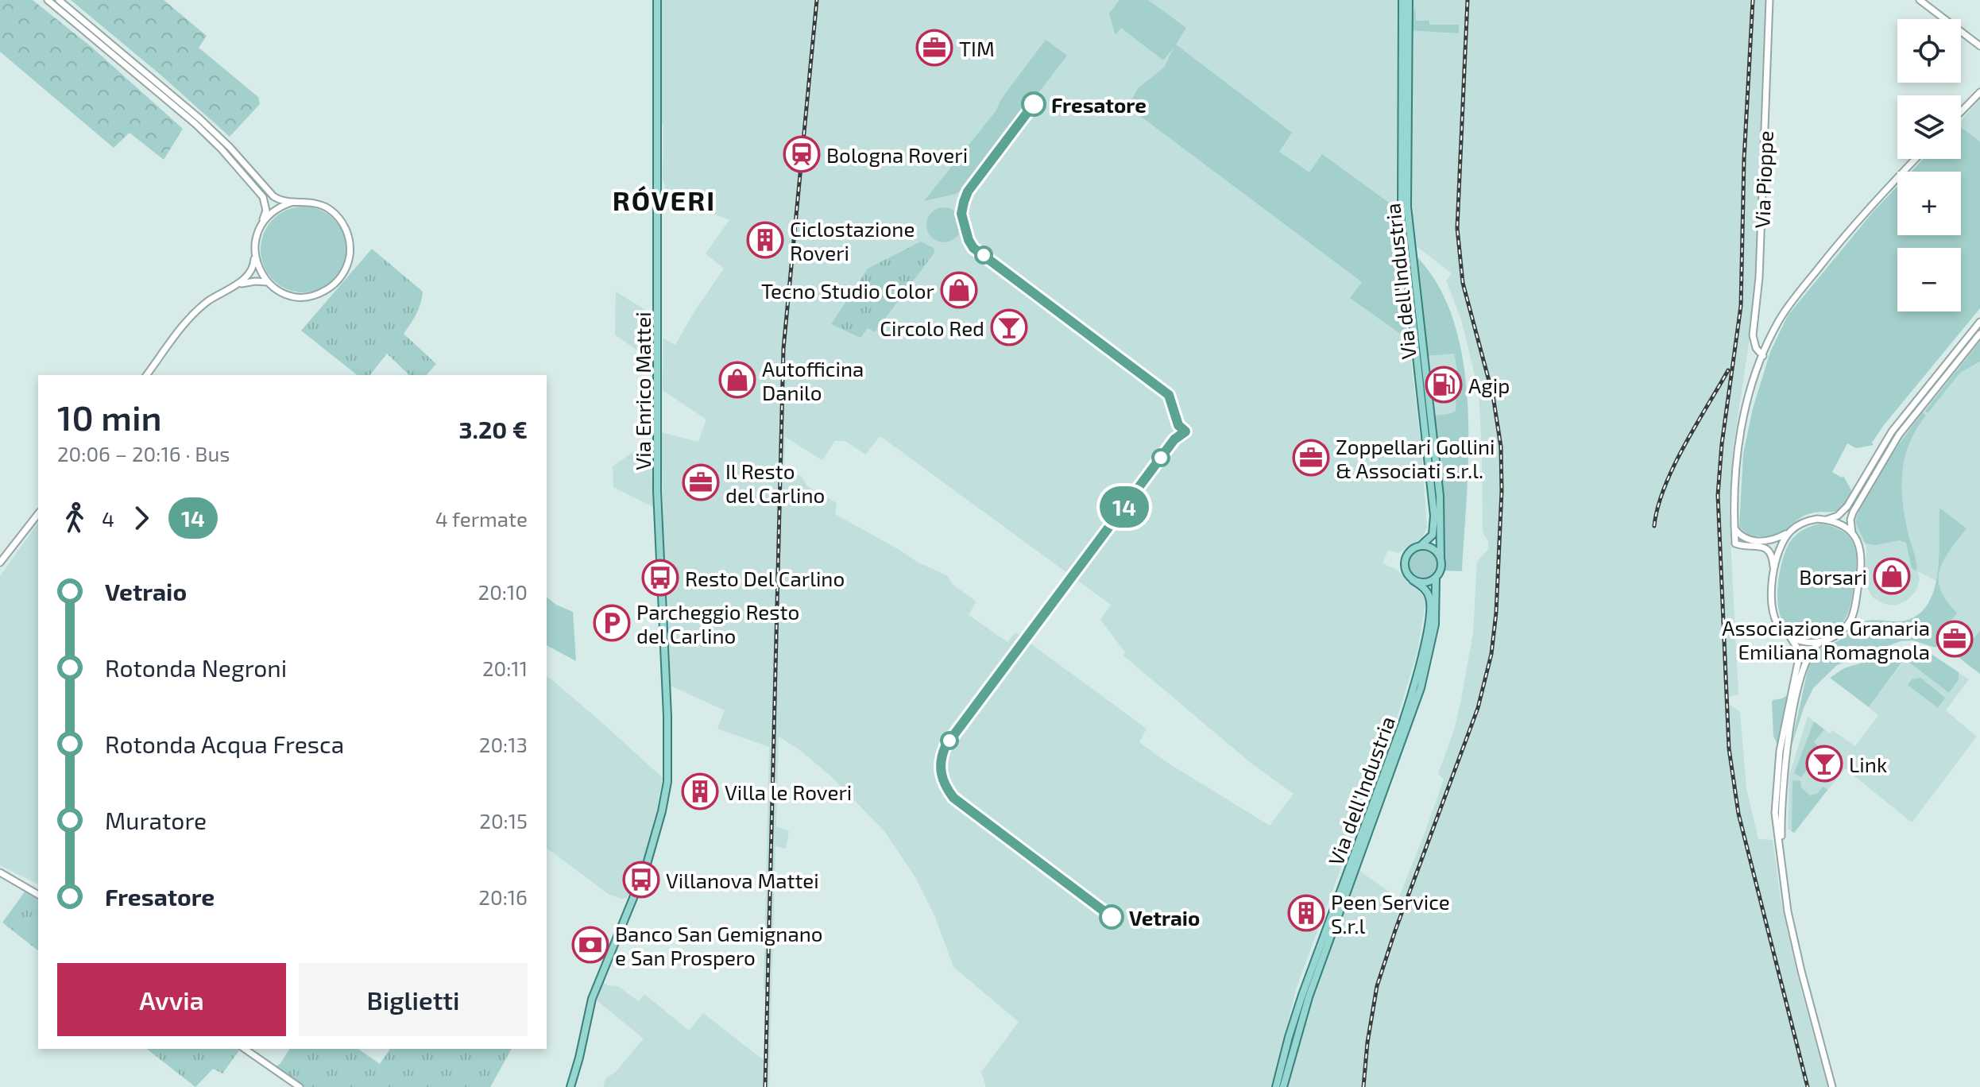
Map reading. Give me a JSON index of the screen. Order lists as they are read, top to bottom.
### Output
{
  "streets": {
    "main road": ["Via dell'Industria", "Via Enrico Mattei"],
    "street": ["Via Pioppe"]
  },
  "districts": ["RÓVERI"],
  "places": {
    "office": [
      "TIM",
      "Zoppellari Gollini & Associati s.r.l.",
      "Il Resto del Carlino",
      "Associazione Granaria Emiliana Romagnola"
    ],
    "other": ["Fresatore", "Vetraio"],
    "station": ["Bologna Roveri"],
    "building": ["Ciclostazione Roveri", "Villa le Roveri", "Peen Service S.r.l"],
    "shop": ["Tecno Studio Color", "Autofficina Danilo", "Borsari"],
    "bar": ["Circolo Red", "Link"],
    "fuel station": ["Agip"],
    "bus stop": ["Resto Del Carlino", "Villanova Mattei"],
    "parking": ["Parcheggio Resto del Carlino"],
    "bank": ["Banco San Gemignano e San Prospero"]
  },
  "lines": ["bus line 14"],
  "page": {
    "on_map": "14",
    "map_buttons": ["+", "−"],
    "heading": ["10 min", "20:06 – 20:16 · Bus", "3.20 €"],
    "legs": ["4", "14", "4 fermate"],
    "list": [
      {
        "name": "Vetraio",
        "value": "20:10"
      },
      {
        "name": "Rotonda Negroni",
        "value": "20:11"
      },
      {
        "name": "Rotonda Acqua Fresca",
        "value": "20:13"
      },
      {
        "name": "Muratore",
        "value": "20:15"
      },
      {
        "name": "Fresatore",
        "value": "20:16"
      }
    ],
    "buttons": ["Avvia", "Biglietti"]
  }
}
